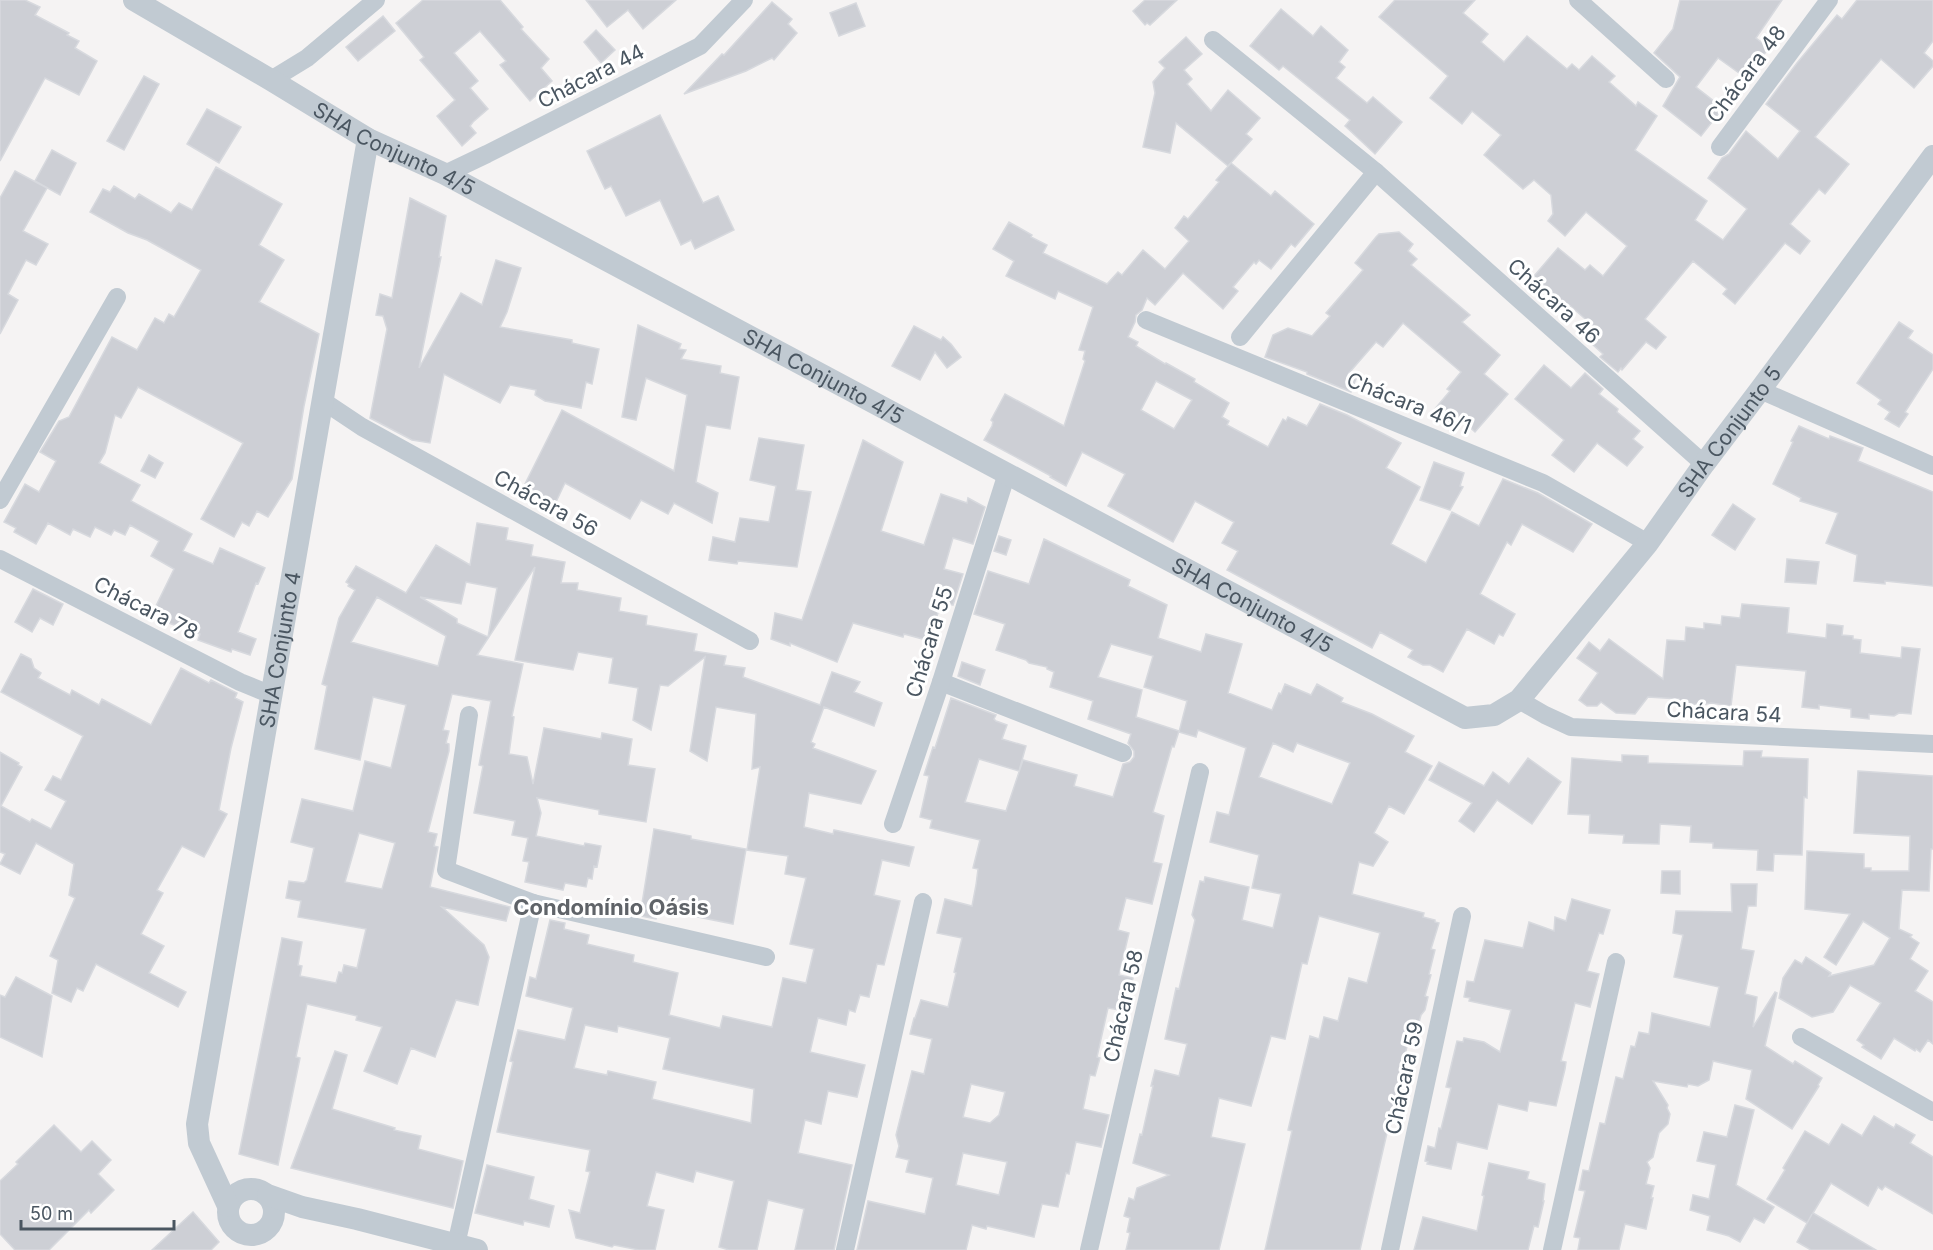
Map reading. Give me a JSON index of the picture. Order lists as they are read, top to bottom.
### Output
{
  "streets": {
    "street": [
      "Chácara 48",
      "Chácara 44",
      "SHA Conjunto 4/5",
      "Chácara 46",
      "Chácara 46/1",
      "SHA Conjunto 5",
      "Chácara 56",
      "Chácara 78",
      "Chácara 55",
      "SHA Conjunto 4",
      "Chácara 54",
      "Chácara 58",
      "Chácara 59"
    ]
  },
  "crossings": [
    ["Chácara 44", "SHA Conjunto 4/5"],
    ["SHA Conjunto 4/5", "SHA Conjunto 5"],
    ["SHA Conjunto 4/5", "Chácara 55"],
    ["SHA Conjunto 4/5", "SHA Conjunto 4"],
    ["SHA Conjunto 4/5", "Chácara 54"],
    ["Chácara 46", "SHA Conjunto 5"],
    ["Chácara 46/1", "SHA Conjunto 5"],
    ["SHA Conjunto 5", "Chácara 54"],
    ["Chácara 56", "SHA Conjunto 4"],
    ["Chácara 78", "SHA Conjunto 4"]
  ],
  "districts": ["Condomínio Oásis"],
  "scale_bar": "50 m"
}
